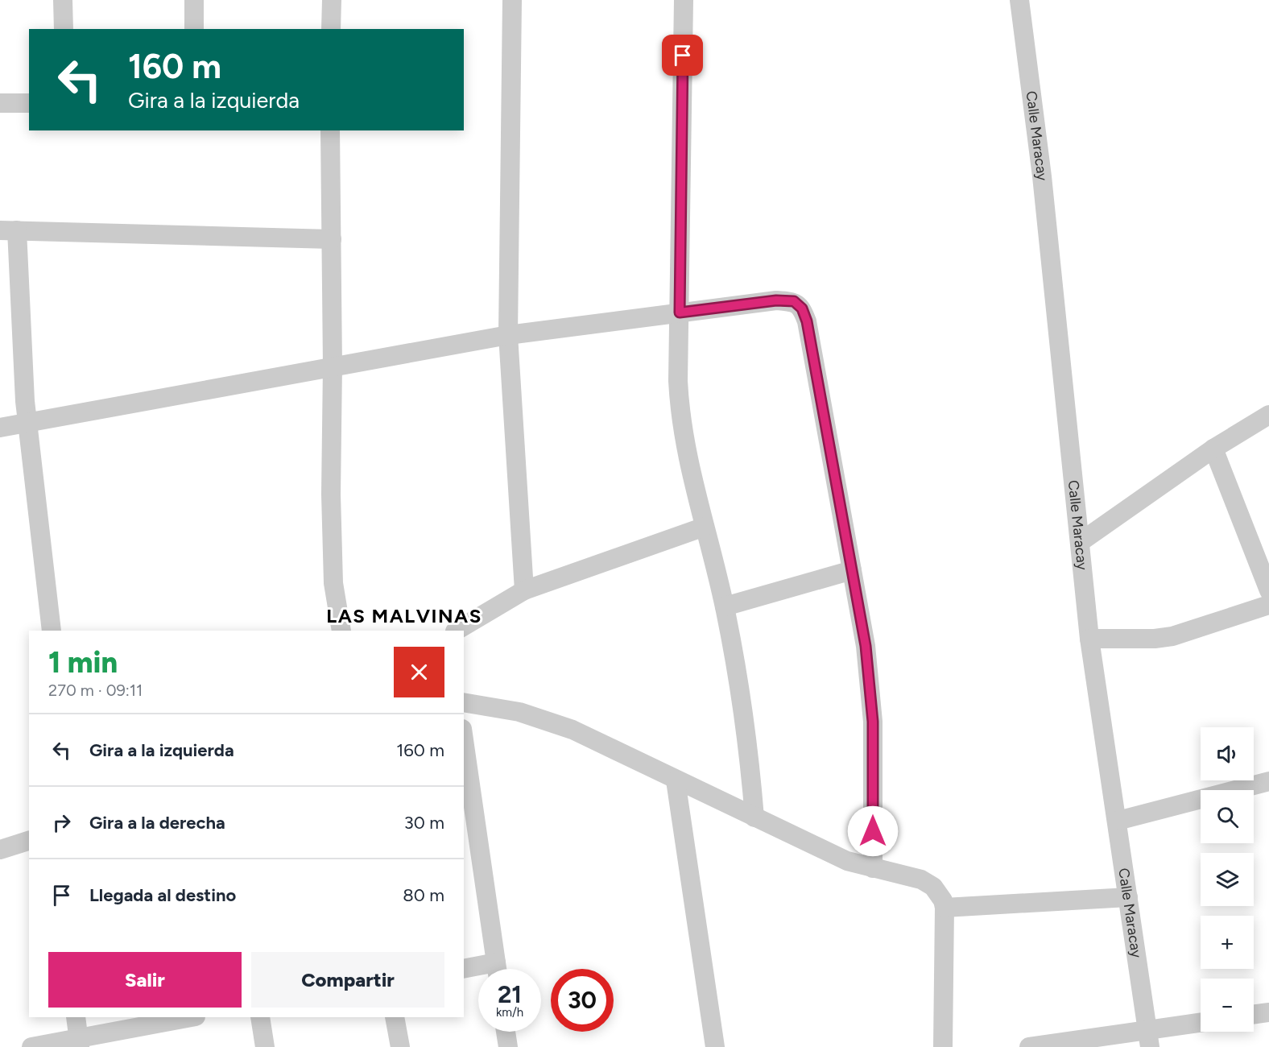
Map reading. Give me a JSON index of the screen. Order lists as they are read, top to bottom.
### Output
{
  "streets": {
    "street": ["Calle Maracay"]
  },
  "districts": ["LAS MALVINAS"],
  "page": {
    "turn": ["160 m", "Gira a la izquierda"],
    "heading": ["1 min", "270 m · 09:11"],
    "list": [
      {
        "name": "Gira a la izquierda",
        "value": "160 m"
      },
      {
        "name": "Gira a la derecha",
        "value": "30 m"
      },
      {
        "name": "Llegada al destino",
        "value": "80 m"
      }
    ],
    "map_buttons": ["+", "−"],
    "buttons": ["Salir", "Compartir"],
    "speed": "21 km/h",
    "limit": "30"
  }
}
